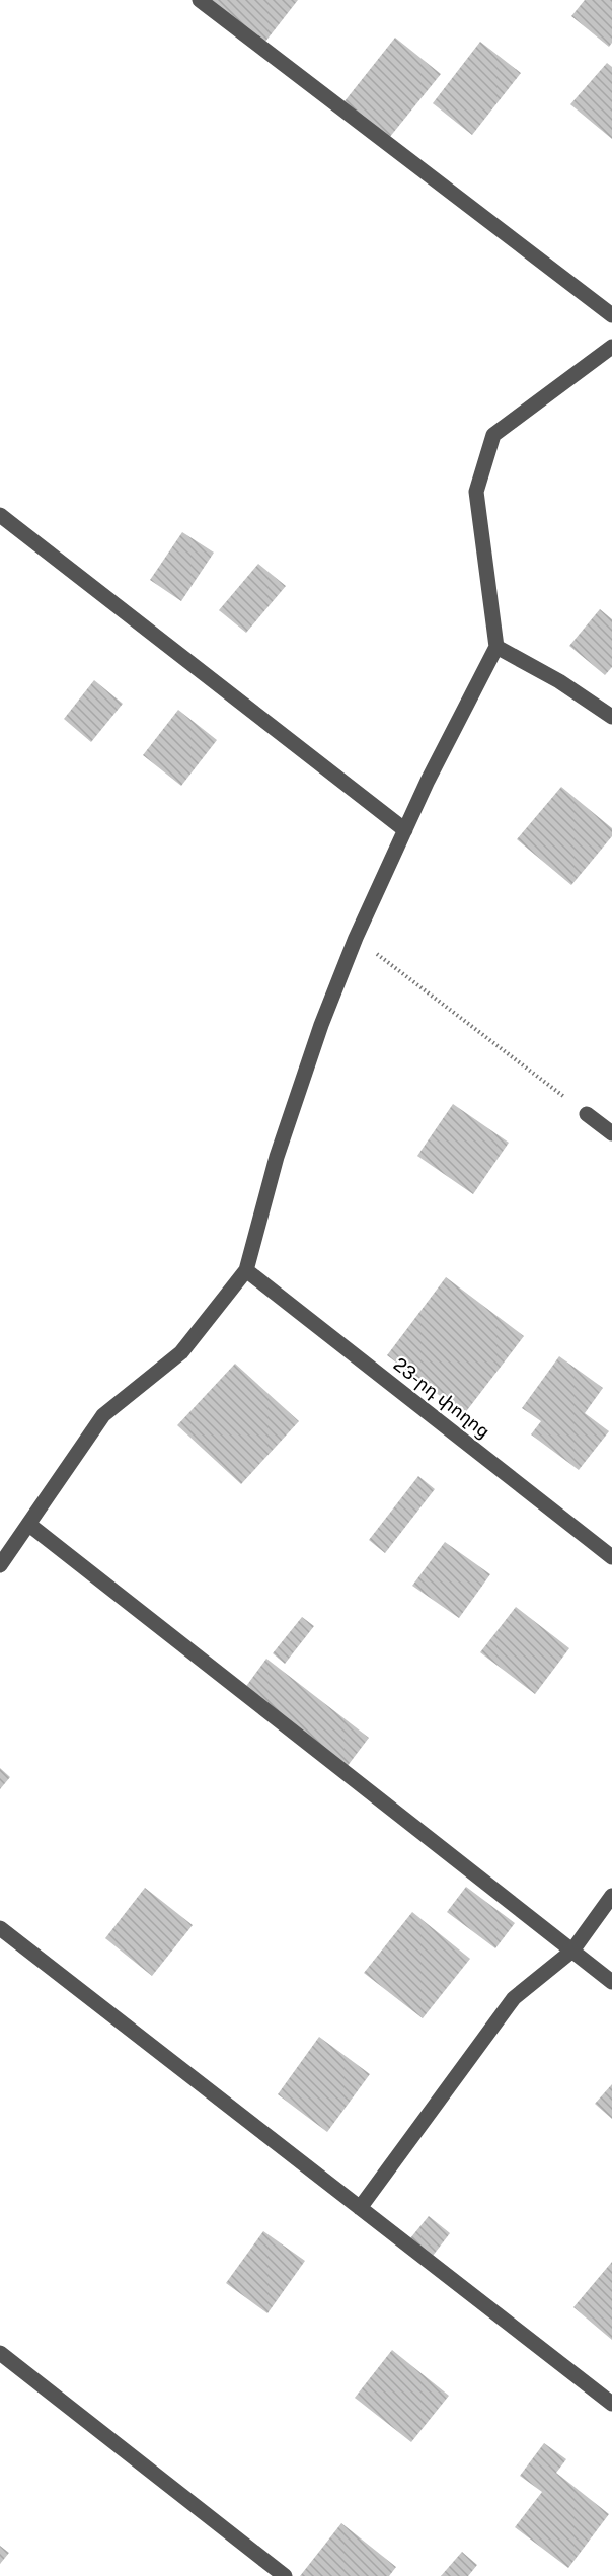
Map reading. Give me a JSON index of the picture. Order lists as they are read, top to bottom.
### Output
{
  "streets": {
    "street": ["23-րդ փողոց"]
  }
}
